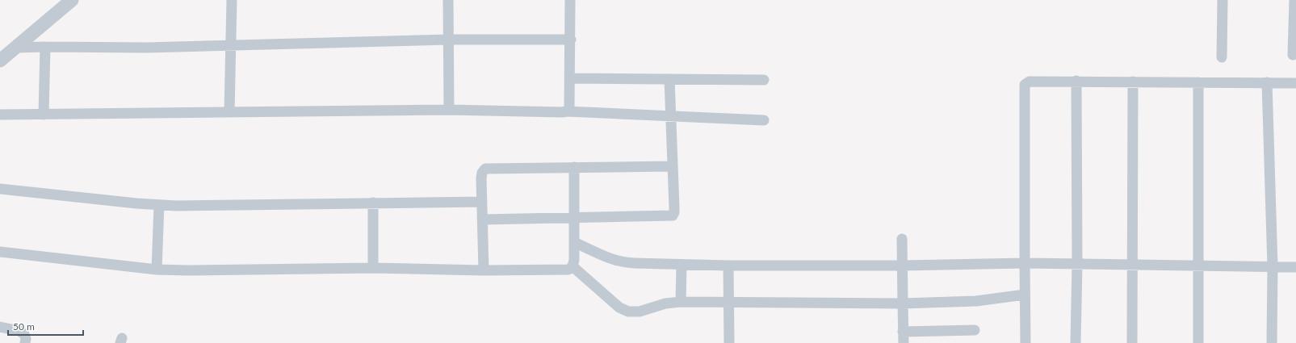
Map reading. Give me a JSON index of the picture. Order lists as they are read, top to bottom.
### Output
{
  "scale_bar": "50 m"
}
